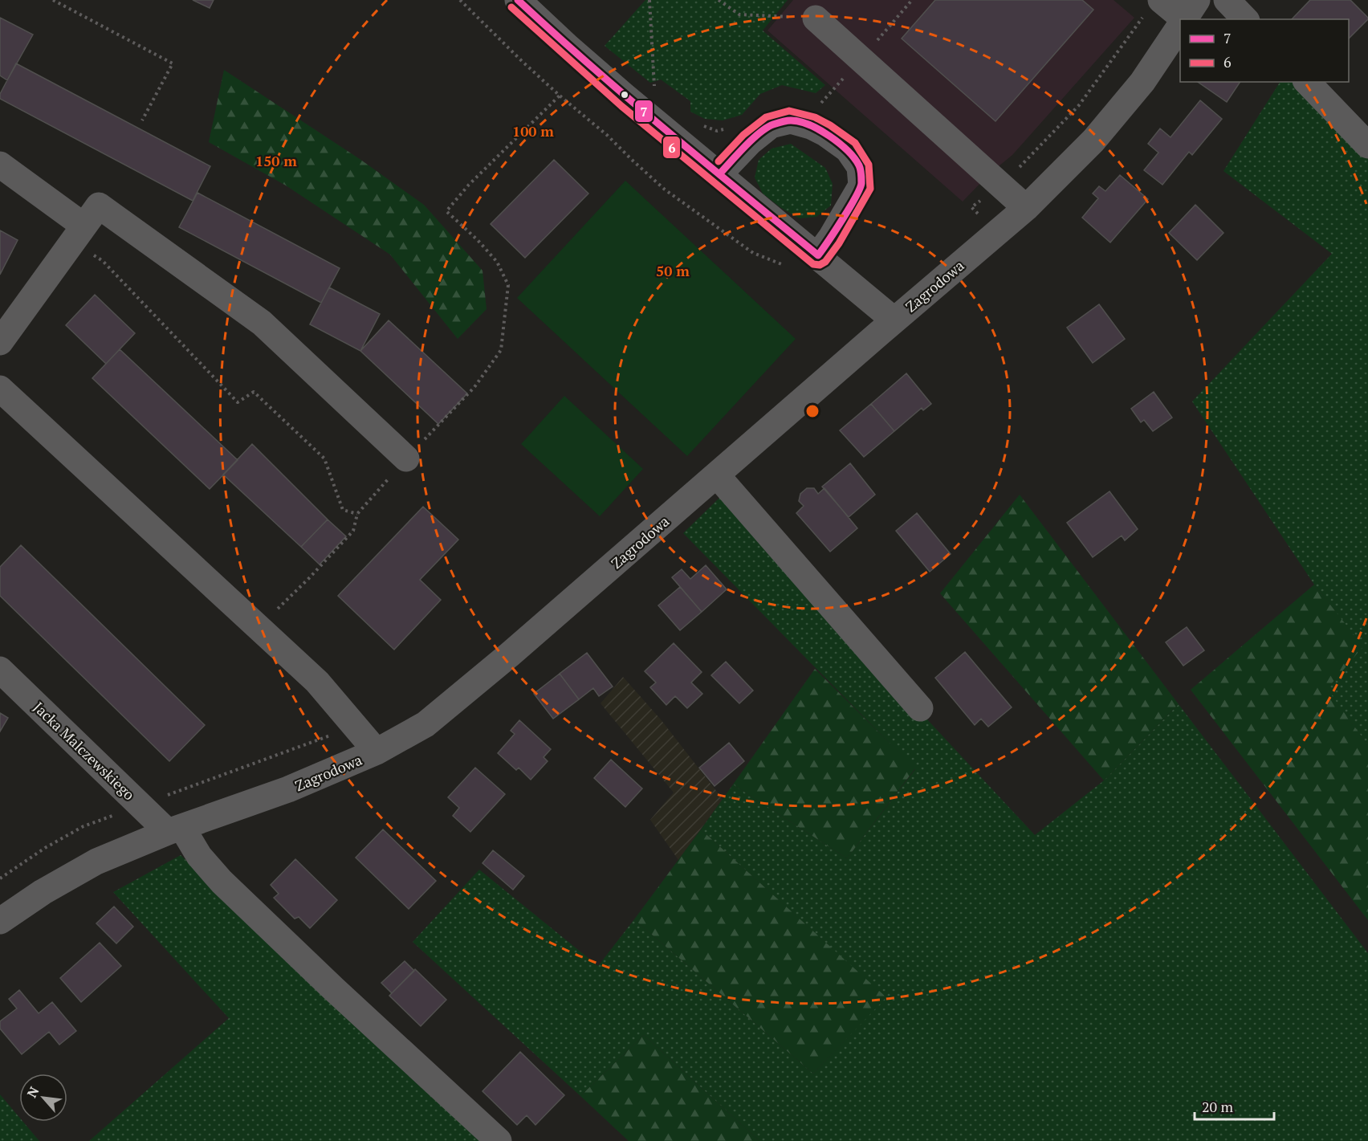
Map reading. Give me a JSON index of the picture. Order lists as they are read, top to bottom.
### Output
{
  "streets": {
    "street": ["Zagrodowa", "Jacka Malczewskiego"]
  },
  "crossings": [
    ["Zagrodowa", "Jacka Malczewskiego"]
  ],
  "lines": ["transit line 7", "transit line 6"],
  "legend": ["7", "6"],
  "scale_bar": "20 m",
  "north": "top left",
  "rings": ["100 m", "150 m", "50 m"]
}
